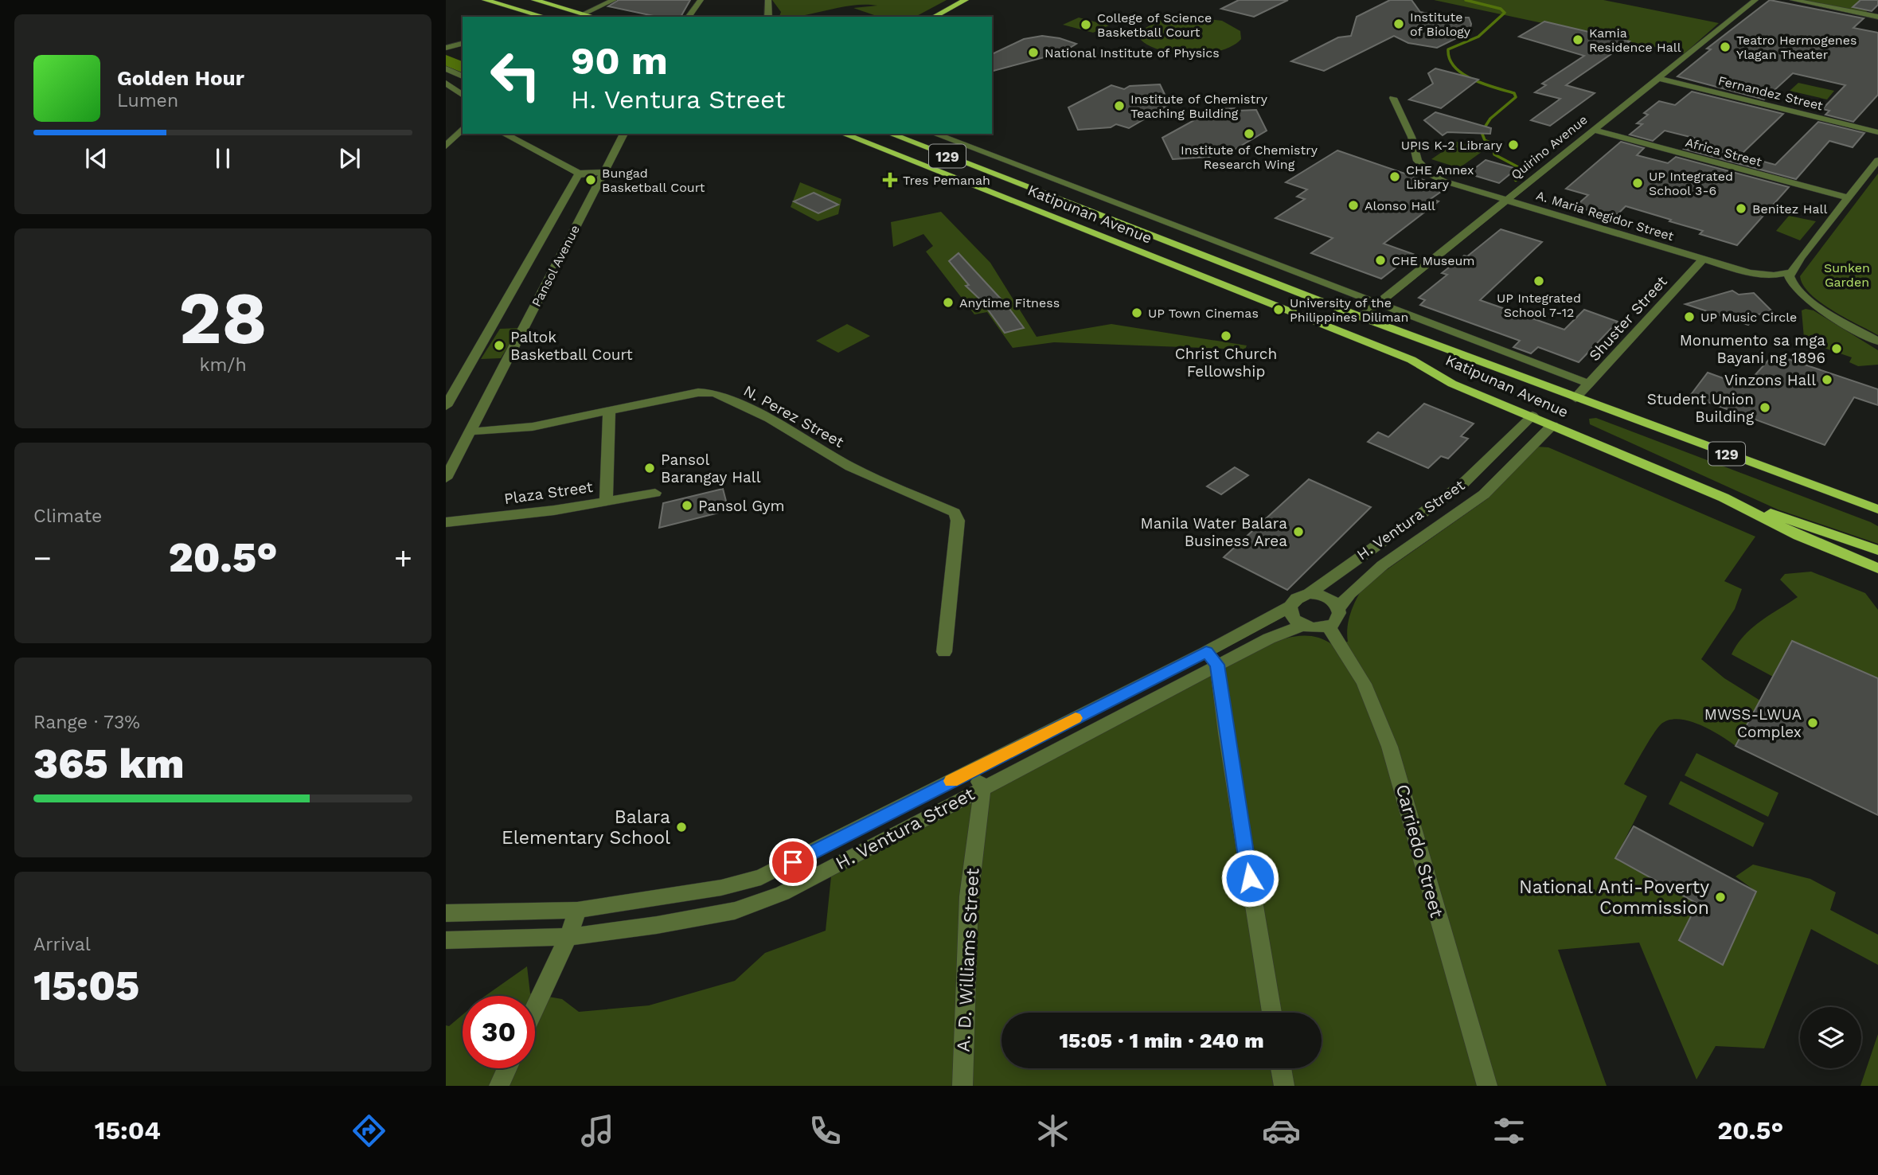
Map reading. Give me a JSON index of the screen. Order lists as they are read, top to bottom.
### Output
{
  "streets": {
    "main road": ["129", "Katipunan Avenue"],
    "street": [
      "Fernandez Street",
      "Quirino Avenue",
      "Africa Street",
      "A. Maria Regidor Street",
      "Pansol Avenue",
      "Shuster Street",
      "N. Perez Street",
      "Plaza Street",
      "H. Ventura Street",
      "Carriedo Street",
      "A. D. Williams Street"
    ]
  },
  "crossings": [
    ["Fernandez Street", "Quirino Avenue"],
    ["Quirino Avenue", "Africa Street"],
    ["Quirino Avenue", "Katipunan Avenue"],
    ["Quirino Avenue", "A. Maria Regidor Street"],
    ["Katipunan Avenue", "Shuster Street"],
    ["Katipunan Avenue", "H. Ventura Street"],
    ["A. Maria Regidor Street", "Shuster Street"],
    ["Pansol Avenue", "N. Perez Street"],
    ["H. Ventura Street", "Carriedo Street"],
    ["H. Ventura Street", "A. D. Williams Street"]
  ],
  "parks": ["Sunken Garden"],
  "places": {
    "other": [
      "Institute of Biology",
      "College of Science Basketball Court",
      "Kamia Residence Hall",
      "Teatro Hermogenes Ylagan Theater",
      "National Institute of Physics",
      "Institute of Chemistry Teaching Building",
      "Institute of Chemistry Research Wing",
      "UPIS K-2 Library",
      "CHE Annex Library",
      "Bungad Basketball Court",
      "UP Integrated School 3-6",
      "Alonso Hall",
      "Benitez Hall",
      "CHE Museum",
      "UP Integrated School 7-12",
      "Anytime Fitness",
      "University of the Philippines Diliman",
      "UP Town Cinemas",
      "UP Music Circle",
      "Christ Church Fellowship",
      "Paltok Basketball Court",
      "Monumento sa mga Bayani ng 1896",
      "Vinzons Hall",
      "Student Union Building",
      "Pansol Barangay Hall",
      "Pansol Gym",
      "Manila Water Balara Business Area",
      "MWSS-LWUA Complex",
      "Balara Elementary School",
      "National Anti-Poverty Commission"
    ],
    "health": ["Tres Pemanah"]
  },
  "page": {
    "turn": ["90 m", "H. Ventura Street"],
    "song": ["Golden Hour", "Lumen"],
    "tile": [
      ["28", "km/h"],
      "Climate",
      ["Range · 73%", "365 km"],
      ["Arrival", "15:05"]
    ],
    "heat": ["−", "20.5°", "+"],
    "limit": "30",
    "trip": "15:05 · 1 min · 240 m",
    "tabs": ["15:04", "20.5°"]
  }
}
